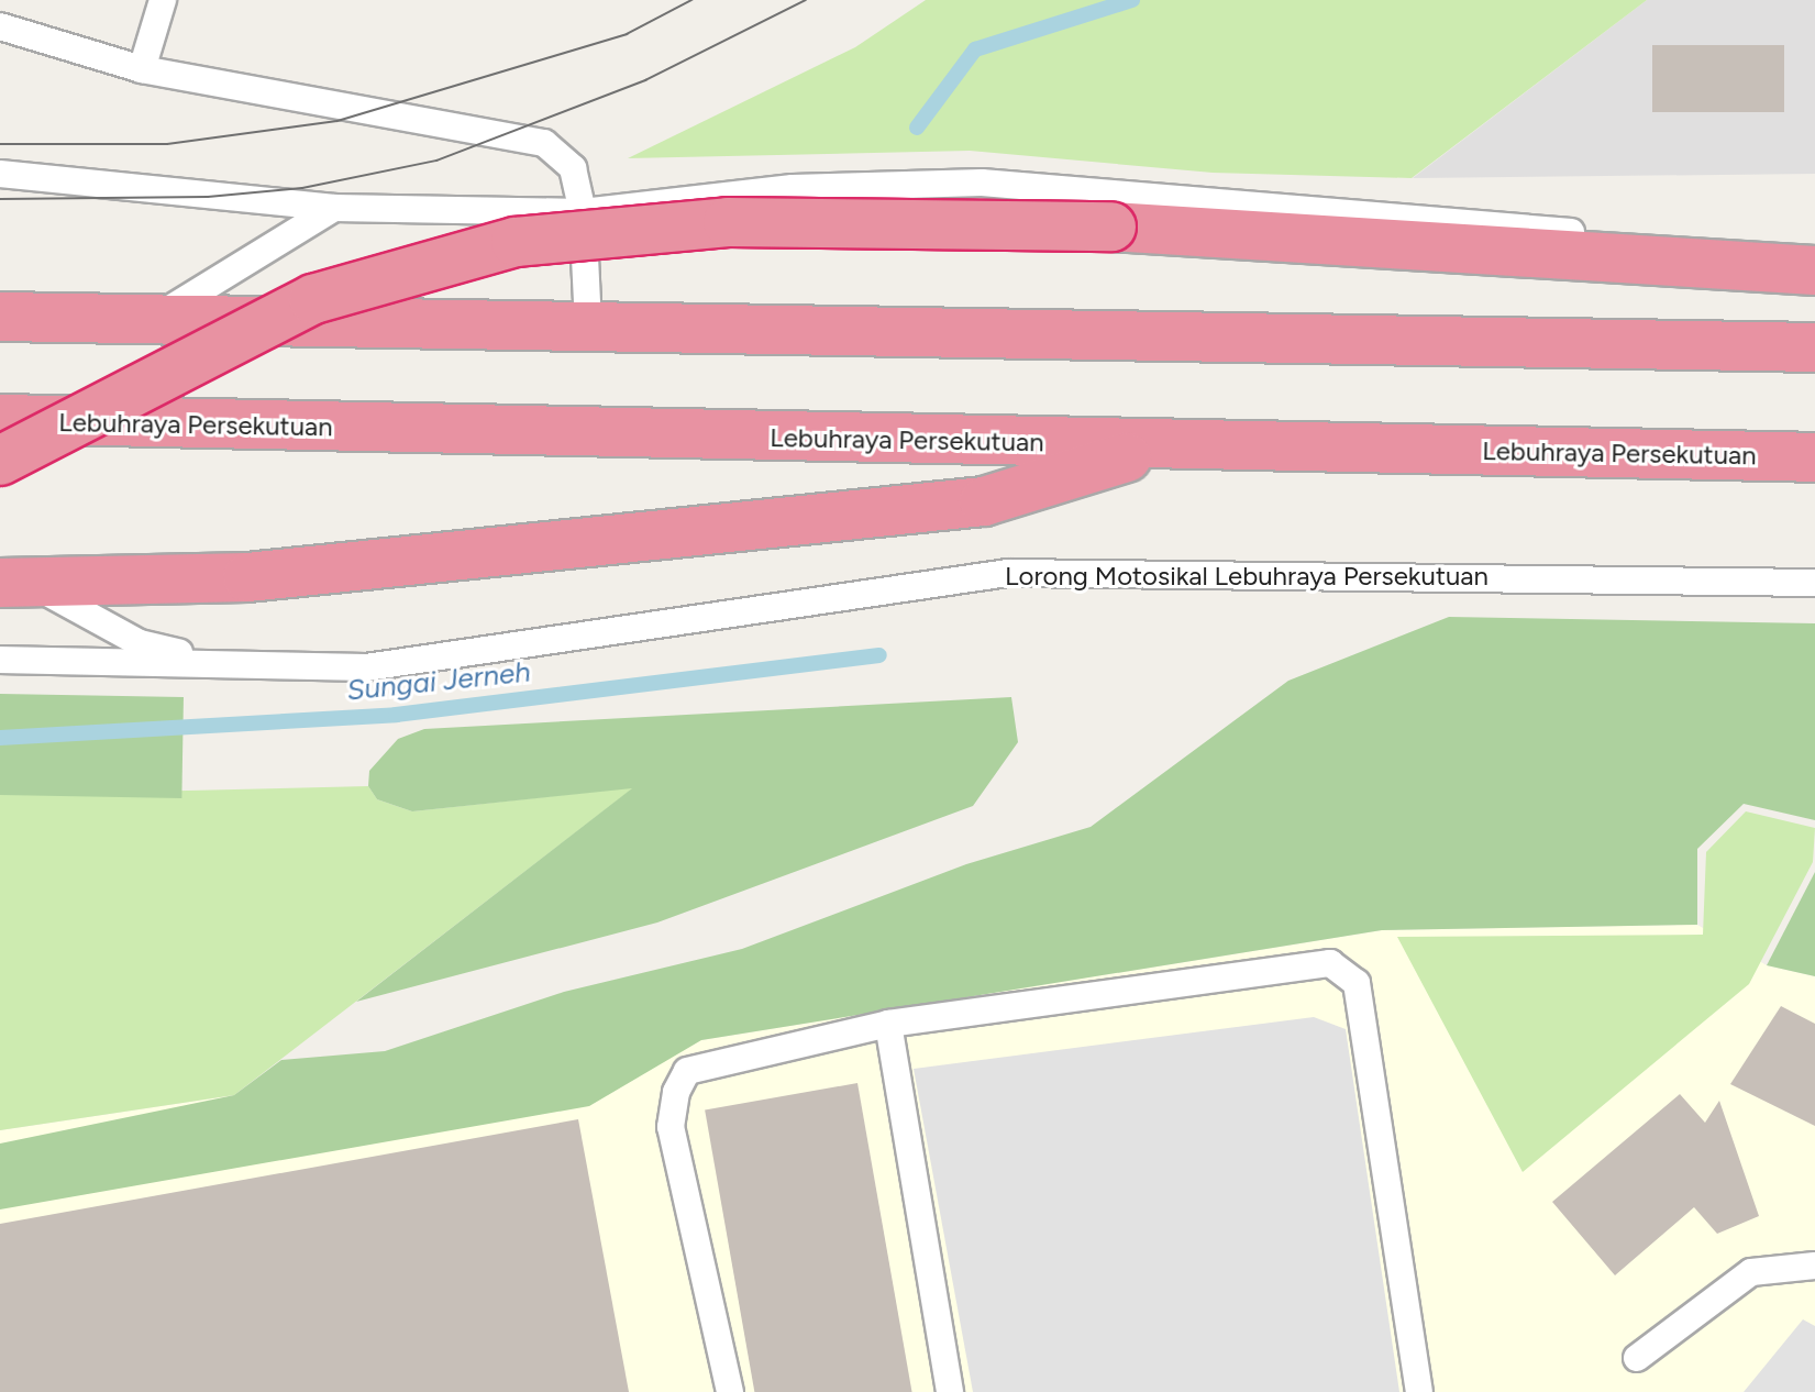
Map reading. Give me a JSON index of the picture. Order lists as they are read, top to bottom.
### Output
{
  "streets": {
    "highway": ["Lebuhraya Persekutuan"],
    "lane": ["Lorong Motosikal Lebuhraya Persekutuan"]
  },
  "water": ["Sungai Jerneh"]
}
